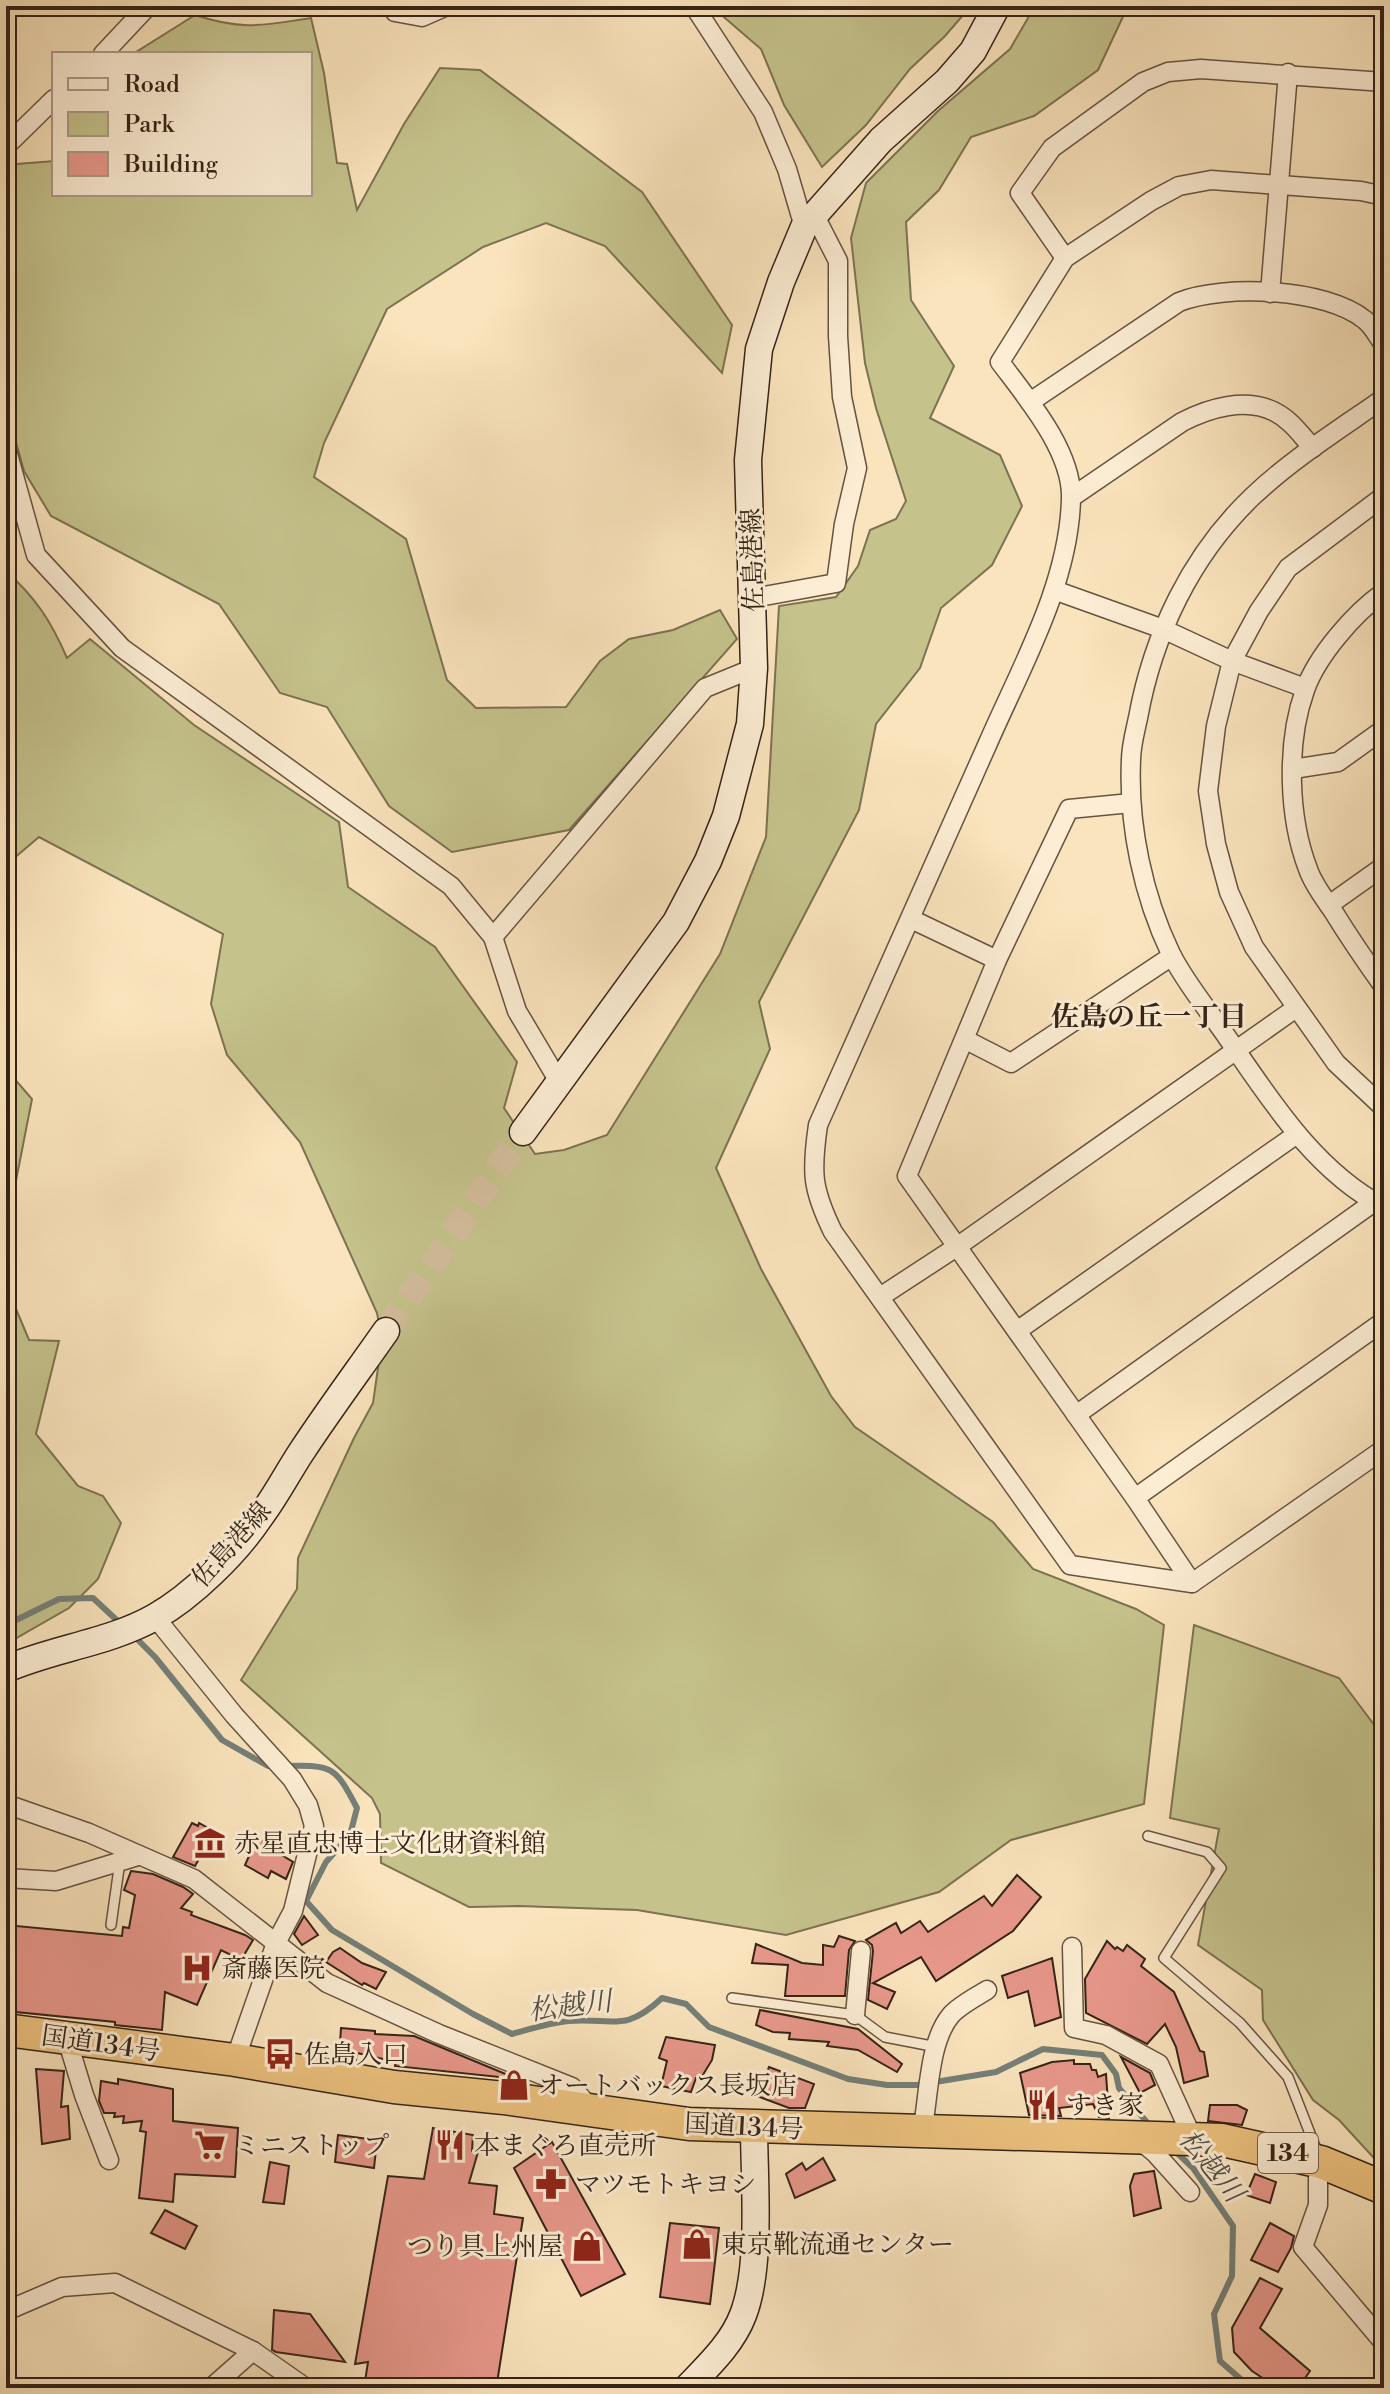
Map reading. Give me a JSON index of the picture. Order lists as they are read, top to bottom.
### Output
{
  "streets": {
    "highway": ["国道134号", "134"],
    "main road": ["佐島港線"]
  },
  "districts": ["佐島の丘一丁目"],
  "water": ["松越川"],
  "places": {
    "museum": ["赤星直忠博士文化財資料館"],
    "hospital": ["斎藤医院"],
    "bus stop": ["佐島入口"],
    "shop": ["オートバックス長坂店", "東京靴流通センター", "つり具上州屋"],
    "restaurant": ["すき家", "本まぐろ直売所"],
    "supermarket": ["ミニストップ"],
    "pharmacy": ["マツモトキヨシ"]
  },
  "legend": ["Road", "Park", "Building"]
}
